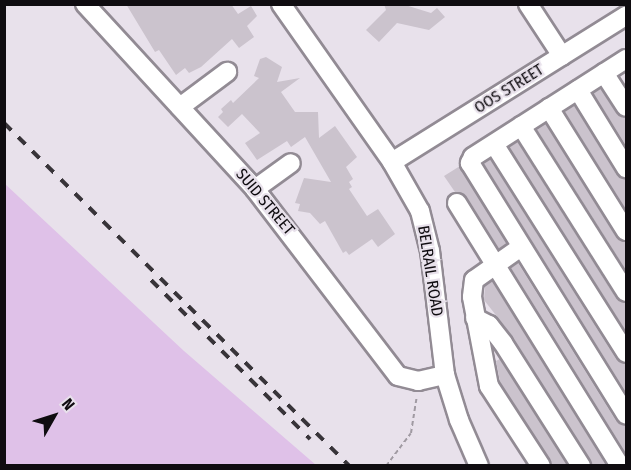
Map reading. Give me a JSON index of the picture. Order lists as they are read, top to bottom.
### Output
{
  "streets": {
    "street": ["OOS STREET", "SUID STREET", "BELRAIL ROAD"]
  },
  "crossings": [
    ["OOS STREET", "BELRAIL ROAD"],
    ["SUID STREET", "BELRAIL ROAD"]
  ],
  "north": "top right"
}
